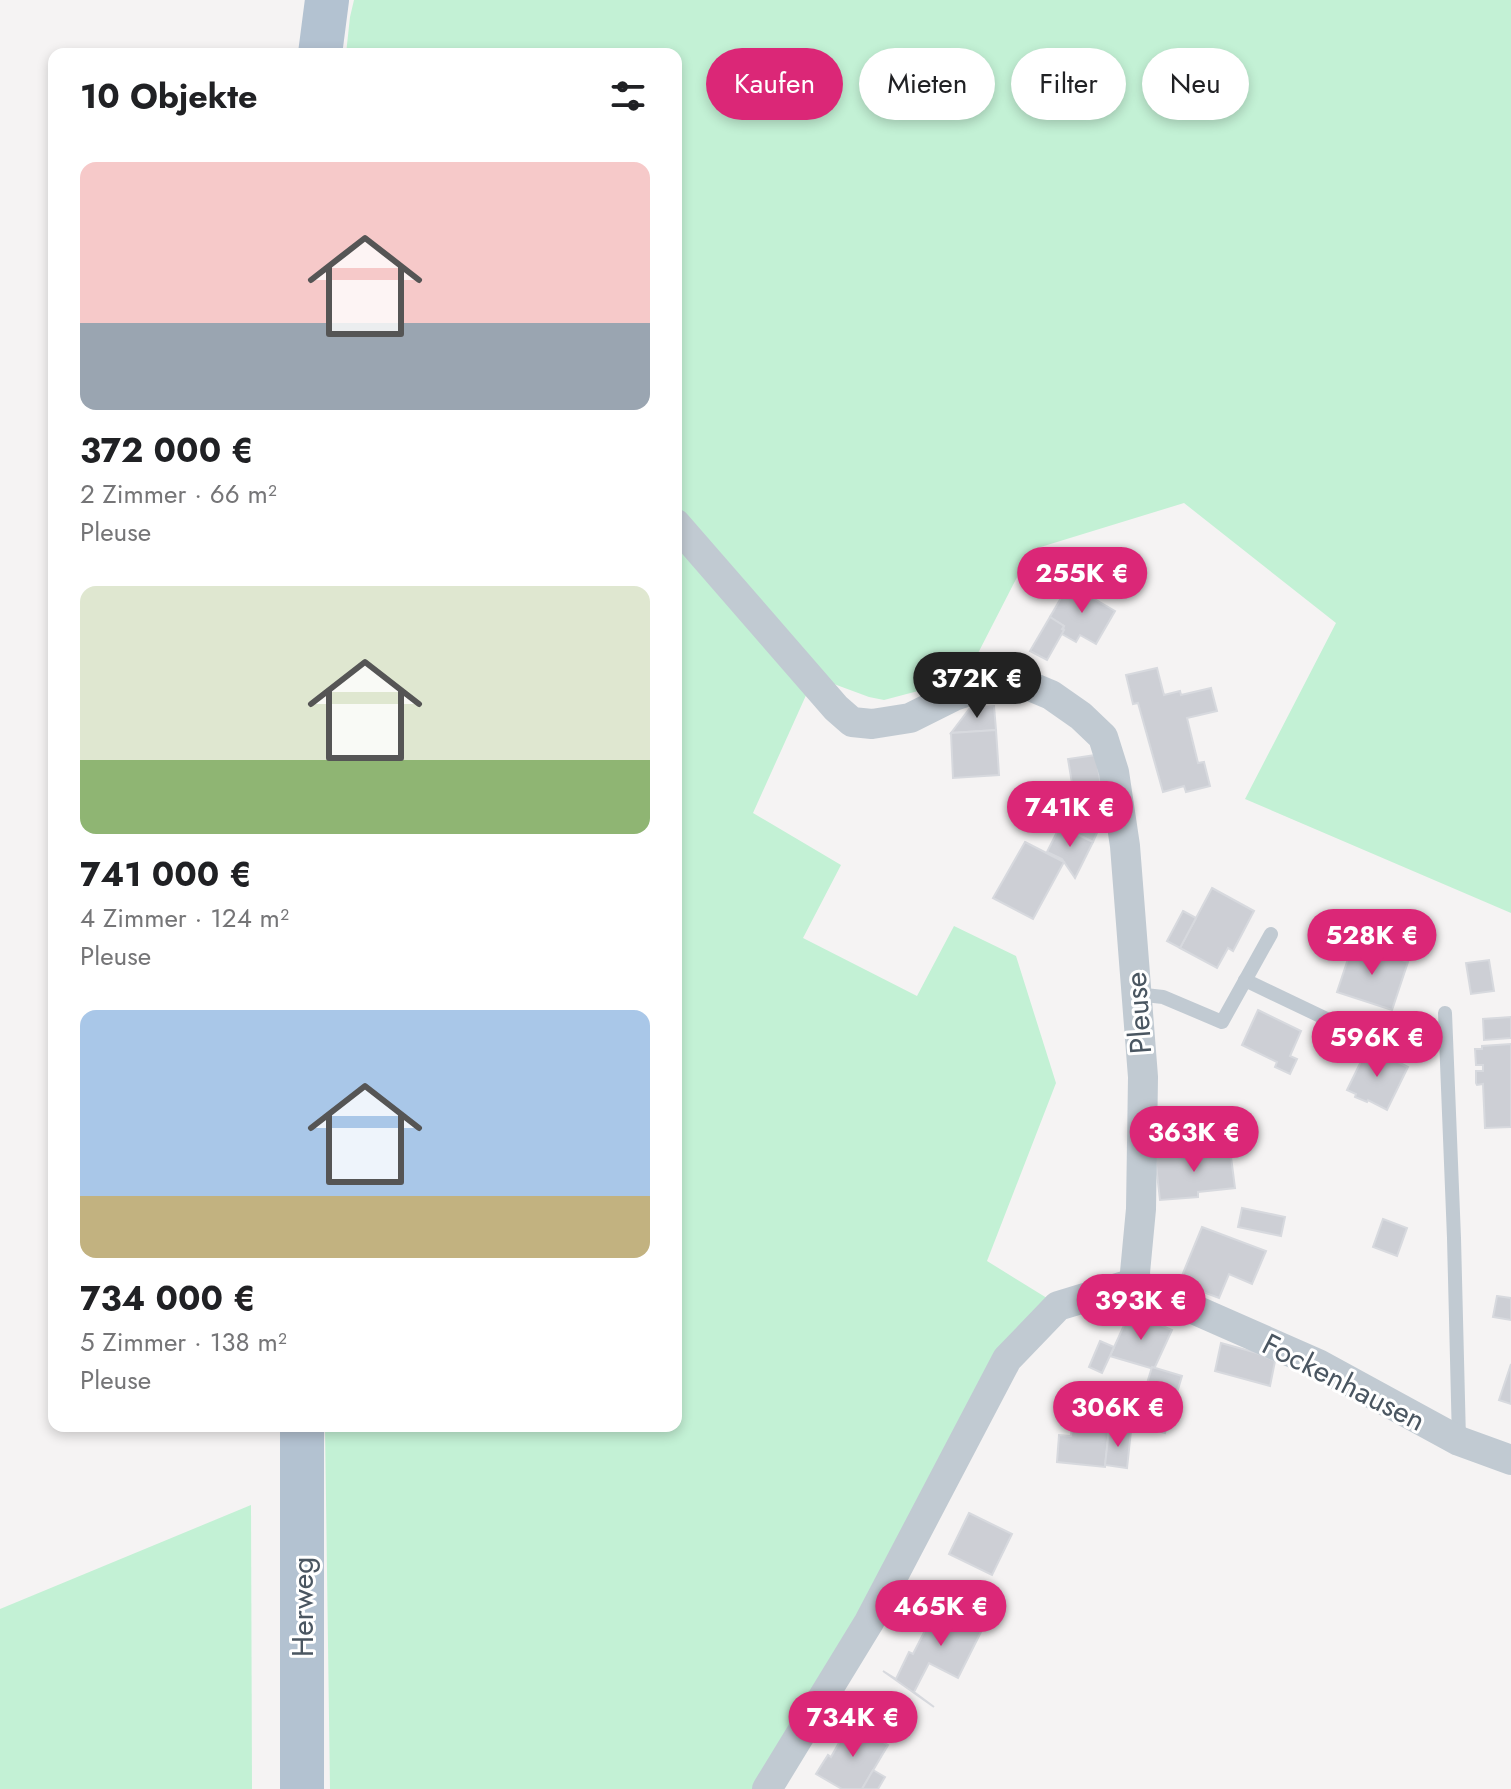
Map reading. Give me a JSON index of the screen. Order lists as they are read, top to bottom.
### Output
{
  "streets": {
    "main road": ["Herweg"],
    "street": ["Pleuse", "Fockenhausen"]
  },
  "crossings": [
    ["Pleuse", "Fockenhausen"]
  ],
  "page": {
    "chip": [
      "Kaufen",
      "Mieten",
      "Filter",
      "Neu"
    ],
    "heading": "10 Objekte",
    "list": [
      {
        "name": "372 000 €",
        "note": "2 Zimmer · 66 m² · Pleuse"
      },
      {
        "name": "741 000 €",
        "note": "4 Zimmer · 124 m² · Pleuse"
      },
      {
        "name": "734 000 €",
        "note": "5 Zimmer · 138 m² · Pleuse"
      }
    ],
    "price": [
      "255K €",
      "372K €",
      "741K €",
      "528K €",
      "596K €",
      "363K €",
      "393K €",
      "306K €",
      "465K €",
      "734K €"
    ]
  }
}
